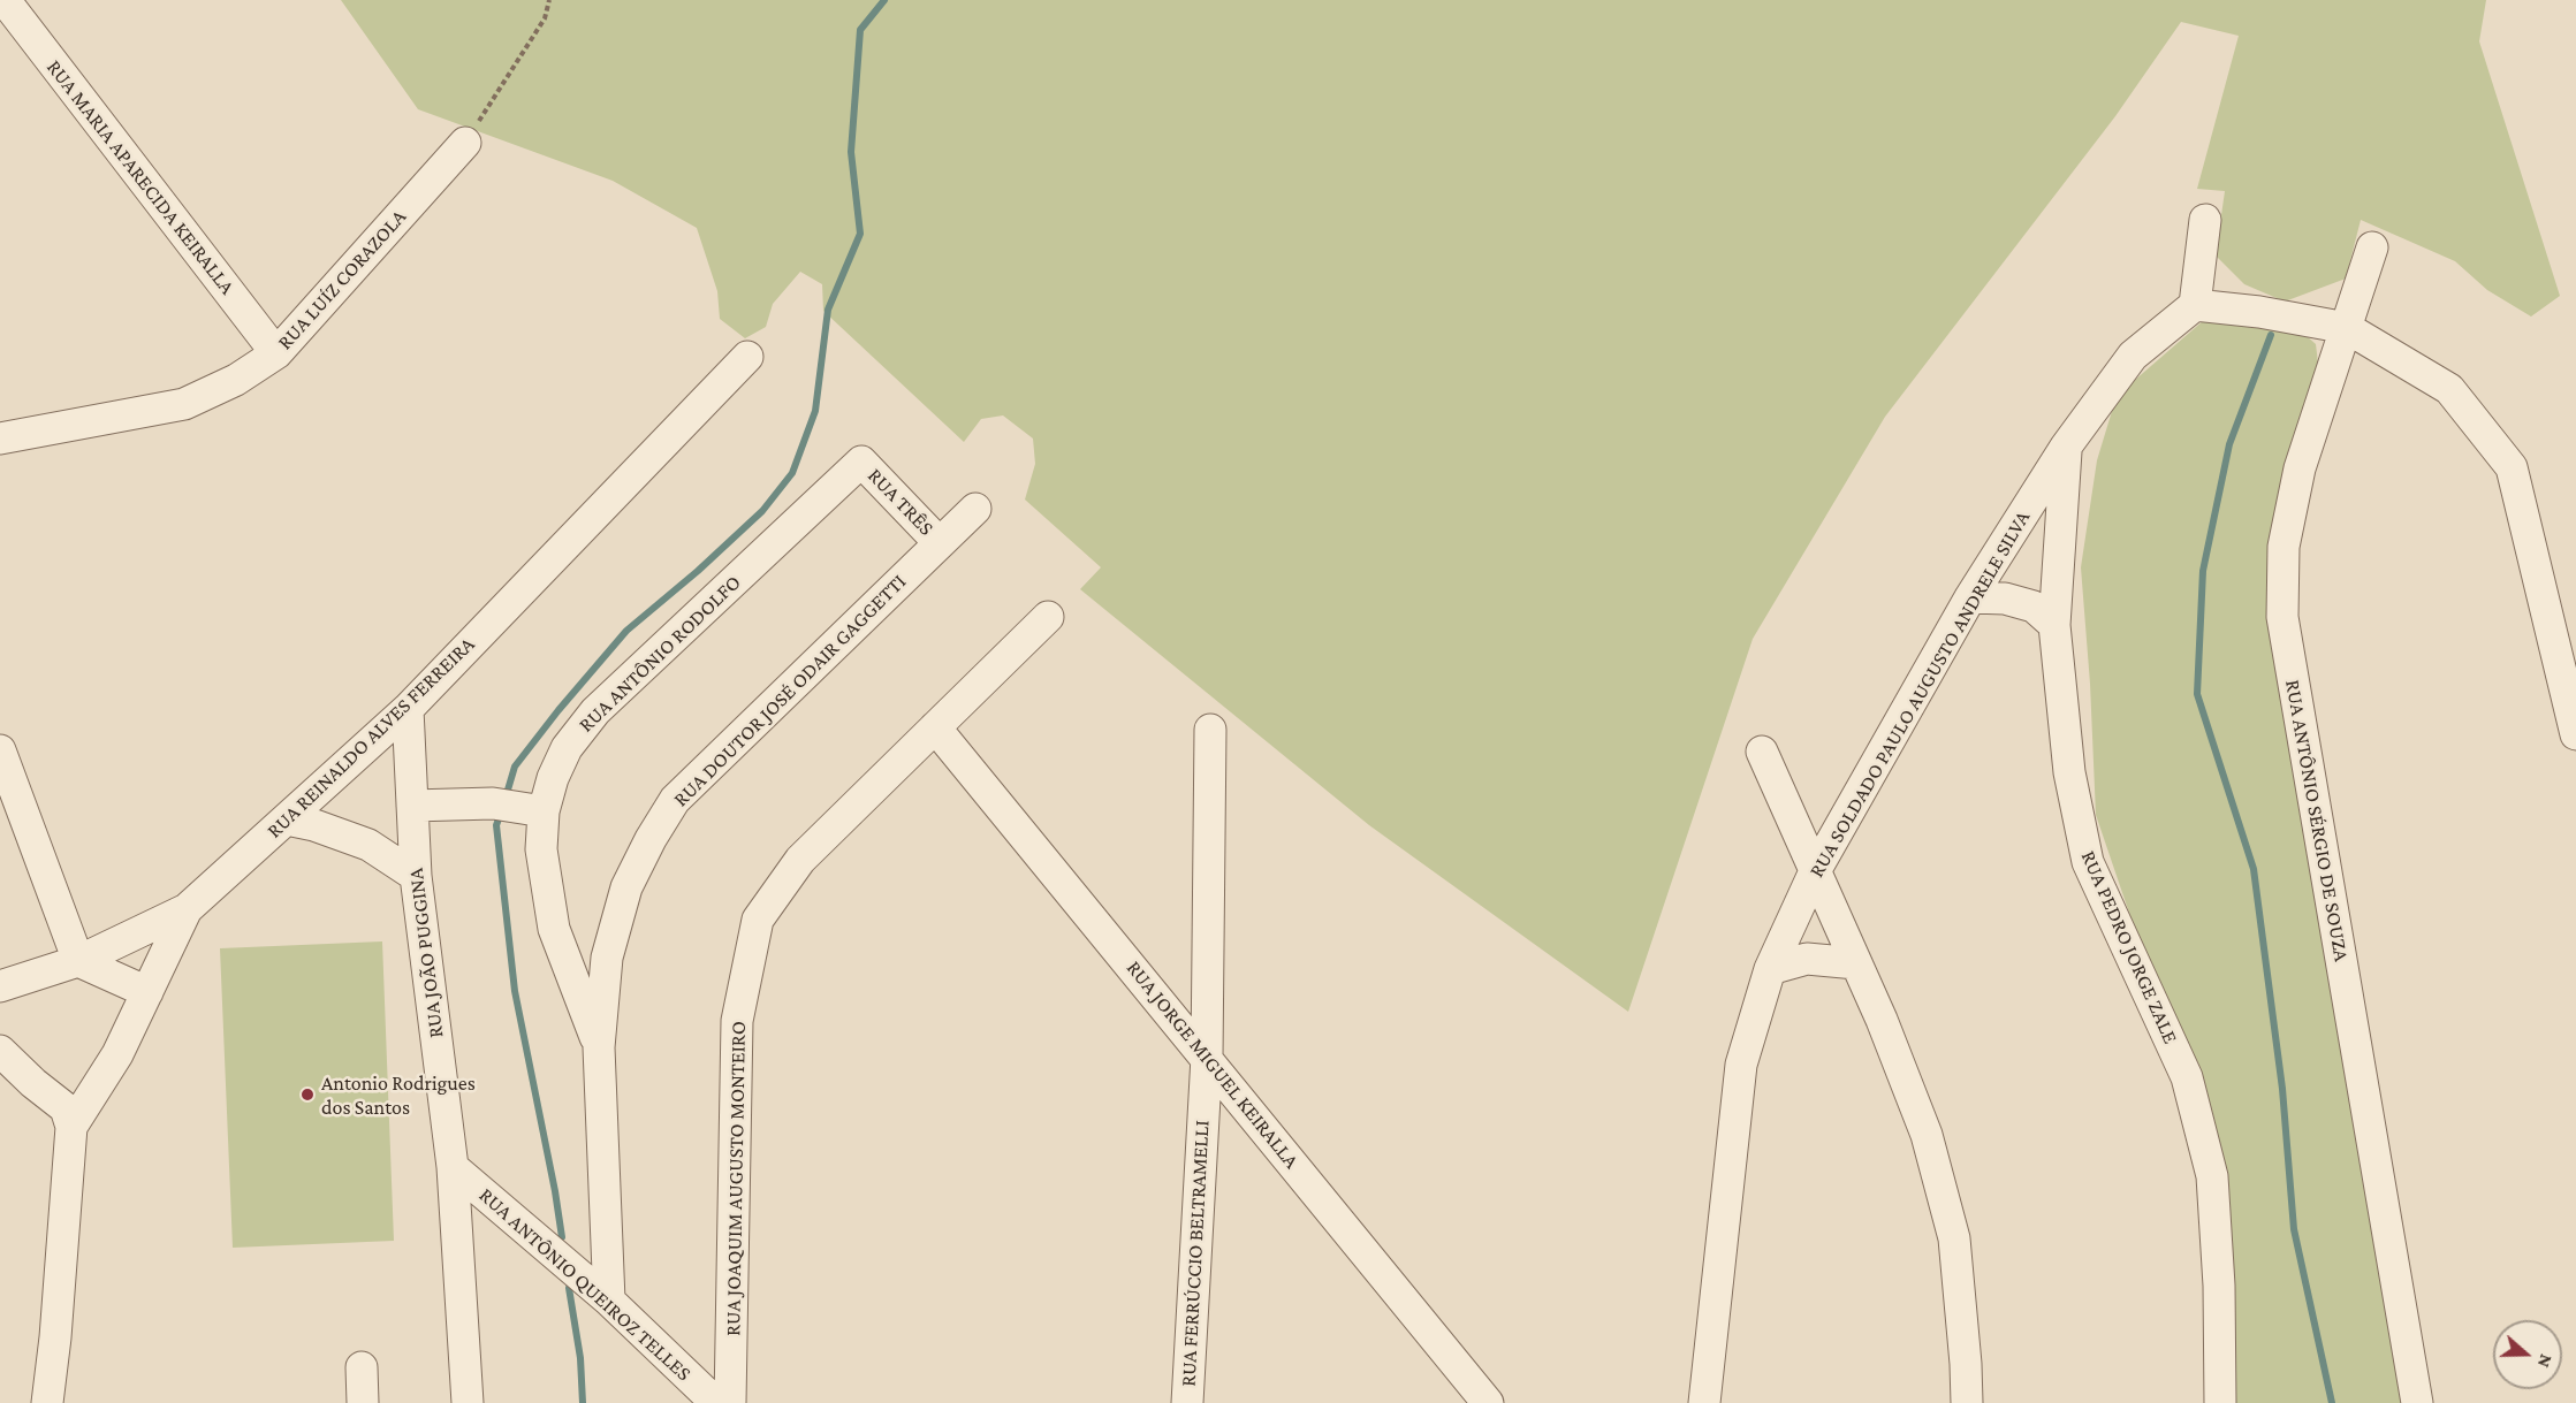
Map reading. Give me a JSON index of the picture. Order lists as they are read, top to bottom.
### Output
{
  "streets": {
    "street": [
      "RUA MARIA APARECIDA KEIRALLA",
      "RUA LUÍZ CORAZOLA",
      "RUA TRÊS",
      "RUA ANTÔNIO RODOLFO",
      "RUA DOUTOR JOSÉ ODAIR GAGGETTI",
      "RUA SOLDADO PAULO AUGUSTO ANDRELE SILVA",
      "RUA REINALDO ALVES FERREIRA",
      "RUA ANTÔNIO SÉRGIO DE SOUZA",
      "RUA PEDRO JORGE ZALE",
      "RUA JOÃO PUGGINA",
      "RUA JORGE MIGUEL KEIRALLA",
      "RUA JOAQUIM AUGUSTO MONTEIRO",
      "RUA FERRÚCCIO BELTRAMELLI",
      "RUA ANTÔNIO QUEIROZ TELLES"
    ]
  },
  "crossings": [
    ["RUA MARIA APARECIDA KEIRALLA", "RUA LUÍZ CORAZOLA"],
    ["RUA TRÊS", "RUA ANTÔNIO RODOLFO"],
    ["RUA TRÊS", "RUA DOUTOR JOSÉ ODAIR GAGGETTI"],
    ["RUA ANTÔNIO RODOLFO", "RUA DOUTOR JOSÉ ODAIR GAGGETTI"],
    ["RUA DOUTOR JOSÉ ODAIR GAGGETTI", "RUA ANTÔNIO QUEIROZ TELLES"],
    ["RUA SOLDADO PAULO AUGUSTO ANDRELE SILVA", "RUA PEDRO JORGE ZALE"],
    ["RUA REINALDO ALVES FERREIRA", "RUA JOÃO PUGGINA"],
    ["RUA JOÃO PUGGINA", "RUA ANTÔNIO QUEIROZ TELLES"],
    ["RUA JORGE MIGUEL KEIRALLA", "RUA JOAQUIM AUGUSTO MONTEIRO"],
    ["RUA JORGE MIGUEL KEIRALLA", "RUA FERRÚCCIO BELTRAMELLI"]
  ],
  "places": ["Antonio Rodrigues dos Santos"],
  "north": "right"
}
